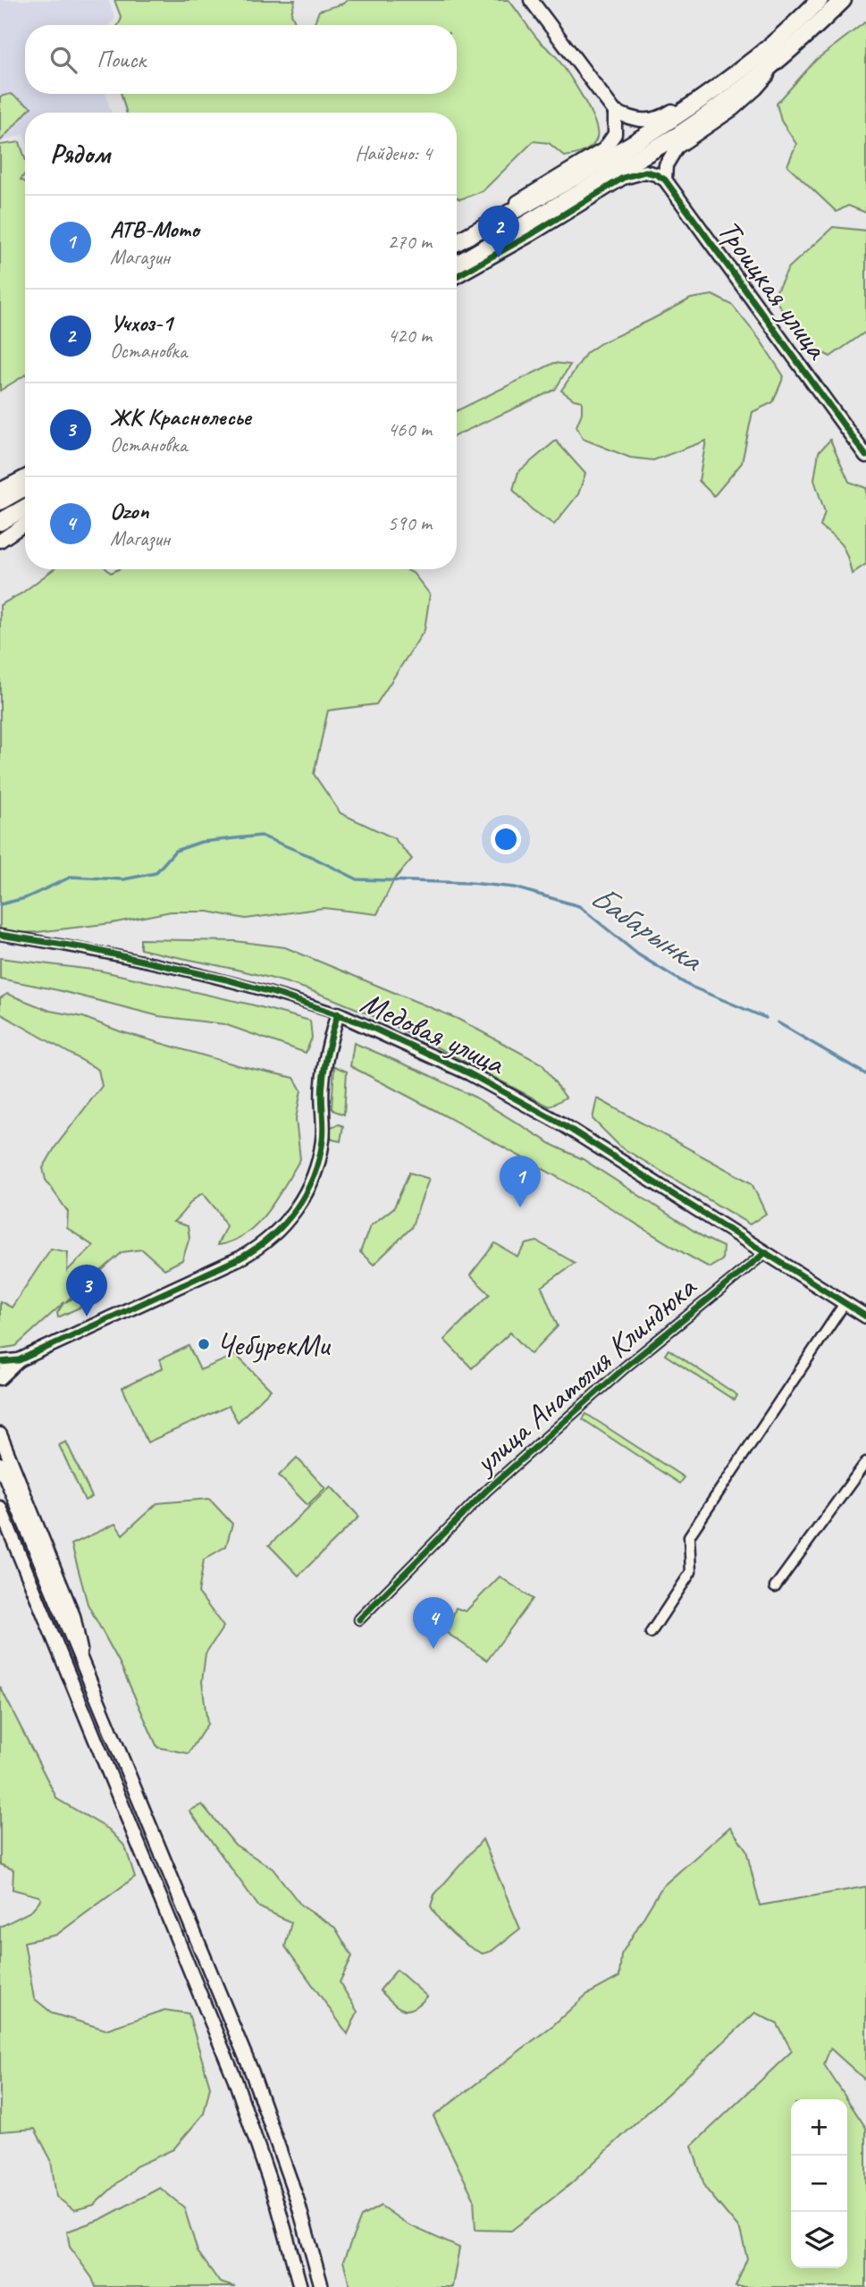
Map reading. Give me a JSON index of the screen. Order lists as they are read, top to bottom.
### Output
{
  "streets": {
    "street": ["Троицкая улица", "Медовая улица", "улица Анатолия Клиндюка"]
  },
  "crossings": [
    ["Медовая улица", "улица Анатолия Клиндюка"]
  ],
  "water": ["Бабарынка"],
  "places": ["ЧебурекМи"],
  "page": {
    "search": "Поиск",
    "heading": ["Рядом", "Найдено: 4"],
    "list": [
      {
        "mark": "1",
        "name": "АТВ-Мото",
        "note": "Магазин",
        "value": "270 m"
      },
      {
        "mark": "2",
        "name": "Учхоз-1",
        "note": "Остановка",
        "value": "420 m"
      },
      {
        "mark": "3",
        "name": "ЖК Краснолесье",
        "note": "Остановка",
        "value": "460 m"
      },
      {
        "mark": "4",
        "name": "Ozon",
        "note": "Магазин",
        "value": "590 m"
      }
    ],
    "pins": [
      "2",
      "1",
      "3",
      "4"
    ],
    "map_buttons": ["+", "−"]
  }
}
